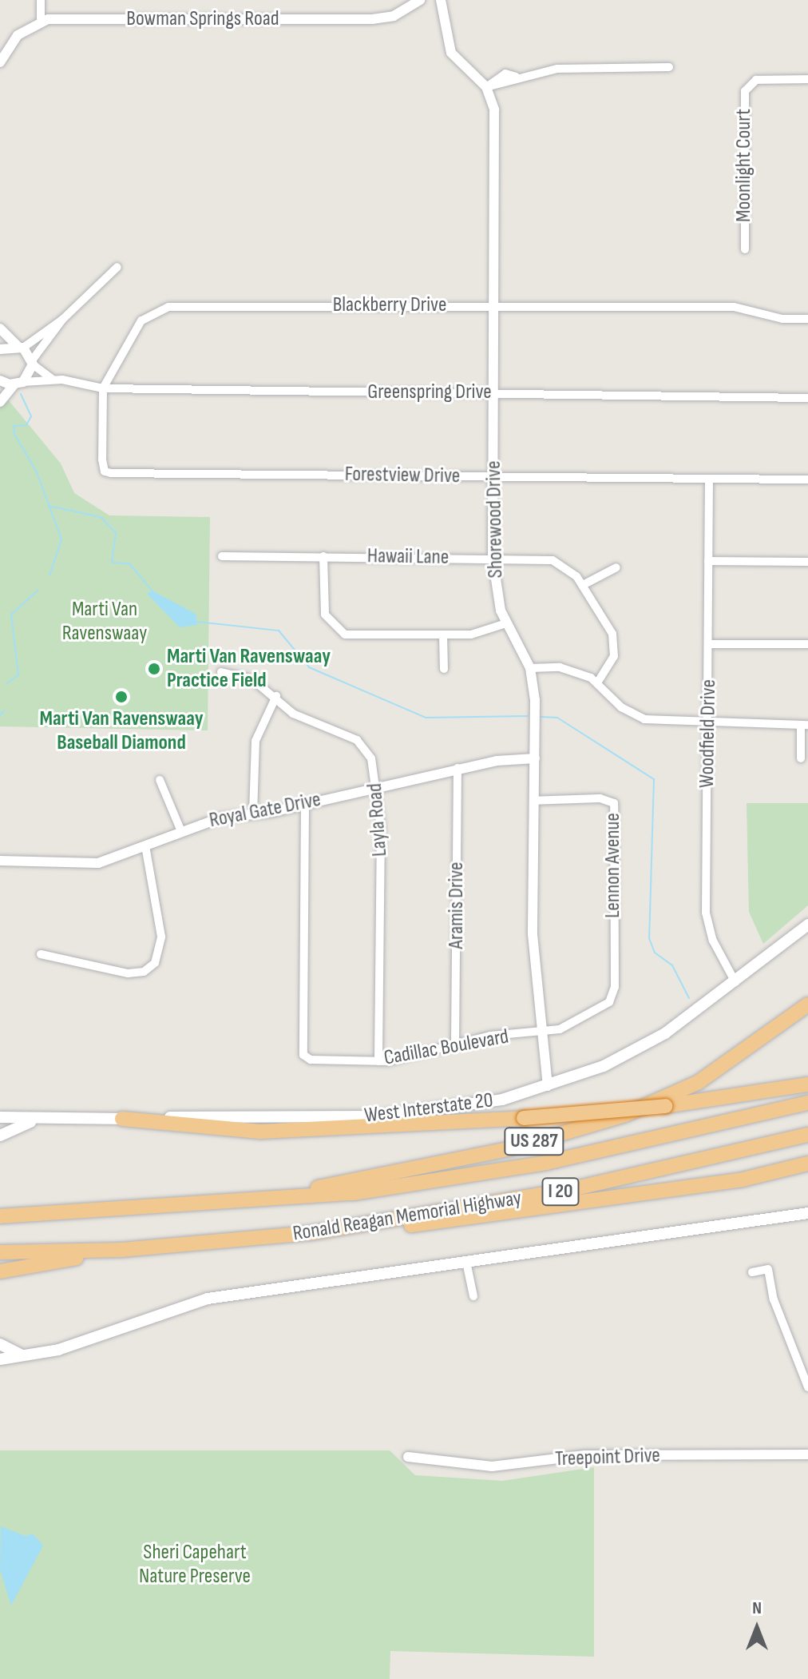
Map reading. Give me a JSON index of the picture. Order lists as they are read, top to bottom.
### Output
{
  "streets": {
    "highway": ["US 287", "I 20", "Ronald Reagan Memorial Highway"],
    "main road": ["West Interstate 20"],
    "street": [
      "Bowman Springs Road",
      "Moonlight Court",
      "Blackberry Drive",
      "Greenspring Drive",
      "Forestview Drive",
      "Shorewood Drive",
      "Hawaii Lane",
      "Woodfield Drive",
      "Royal Gate Drive",
      "Layla Road",
      "Lennon Avenue",
      "Aramis Drive",
      "Cadillac Boulevard",
      "Treepoint Drive"
    ]
  },
  "crossings": [
    ["Blackberry Drive", "Greenspring Drive"],
    ["Blackberry Drive", "Forestview Drive"],
    ["Blackberry Drive", "Shorewood Drive"],
    ["Greenspring Drive", "Shorewood Drive"],
    ["Forestview Drive", "Shorewood Drive"],
    ["Forestview Drive", "Woodfield Drive"],
    ["Shorewood Drive", "Hawaii Lane"],
    ["Shorewood Drive", "Royal Gate Drive"],
    ["Shorewood Drive", "Lennon Avenue"],
    ["Shorewood Drive", "Cadillac Boulevard"],
    ["Shorewood Drive", "West Interstate 20"],
    ["Woodfield Drive", "West Interstate 20"],
    ["Royal Gate Drive", "Layla Road"],
    ["Royal Gate Drive", "Aramis Drive"],
    ["Royal Gate Drive", "Cadillac Boulevard"],
    ["Layla Road", "Cadillac Boulevard"],
    ["Lennon Avenue", "Cadillac Boulevard"],
    ["Aramis Drive", "Cadillac Boulevard"],
    ["US 287", "Ronald Reagan Memorial Highway"]
  ],
  "parks": ["Marti Van Ravenswaay", "Sheri Capehart Nature Preserve"],
  "places": ["Marti Van Ravenswaay Practice Field", "Marti Van Ravenswaay Baseball Diamond"],
  "north": "top"
}
